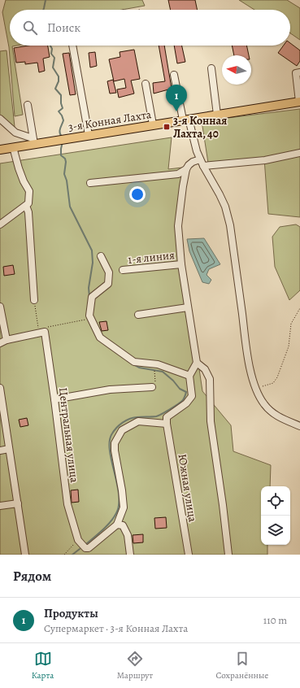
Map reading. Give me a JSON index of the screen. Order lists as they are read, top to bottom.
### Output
{
  "streets": {
    "main road": ["3-я Конная Лахта"],
    "street": ["1-я линия", "Центральная улица", "Южная улица"]
  },
  "places": {
    "transit": ["3-я Конная Лахта, 40"]
  },
  "north": "left",
  "page": {
    "search": "Поиск",
    "pins": "1",
    "heading": "Рядом",
    "list": [
      {
        "mark": "1",
        "name": "Продукты",
        "note": "Супермаркет · 3-я Конная Лахта",
        "value": "110 m"
      }
    ],
    "nav": ["Карта", "Маршрут", "Сохранённые"]
  }
}
